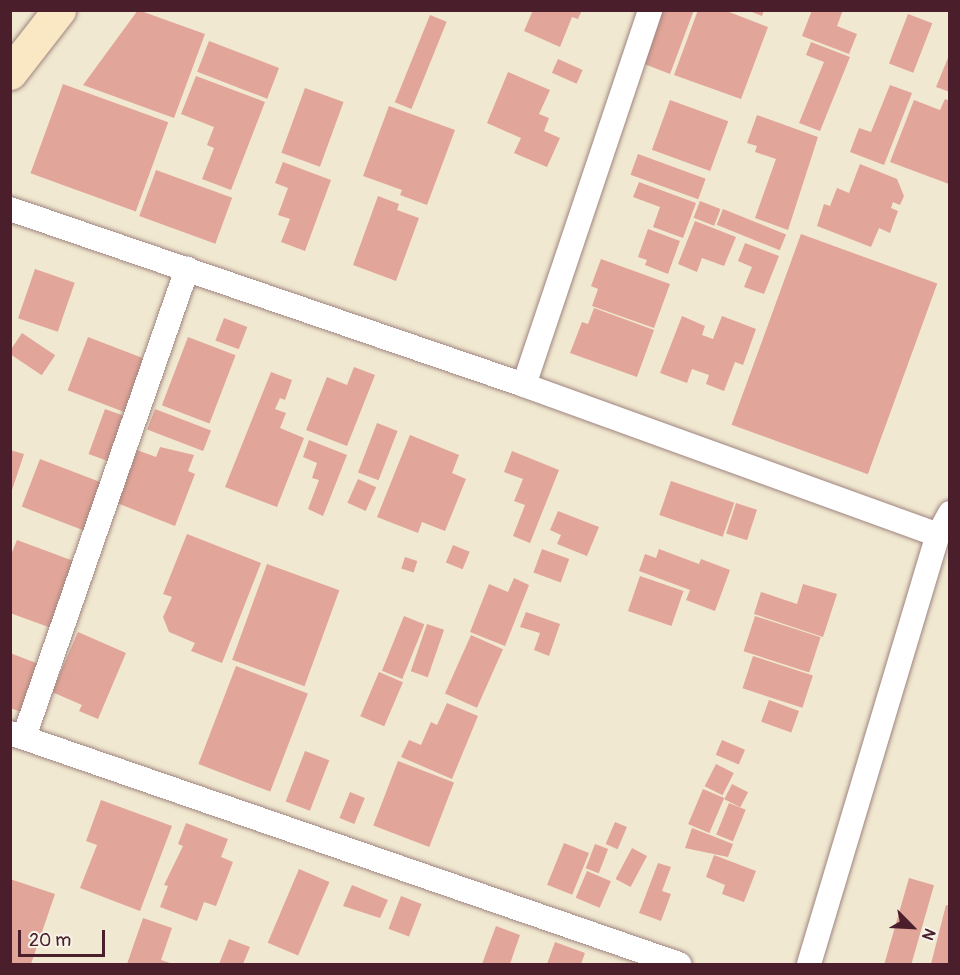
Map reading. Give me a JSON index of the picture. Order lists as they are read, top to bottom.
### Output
{
  "scale_bar": "20 m",
  "north": "bottom right"
}
